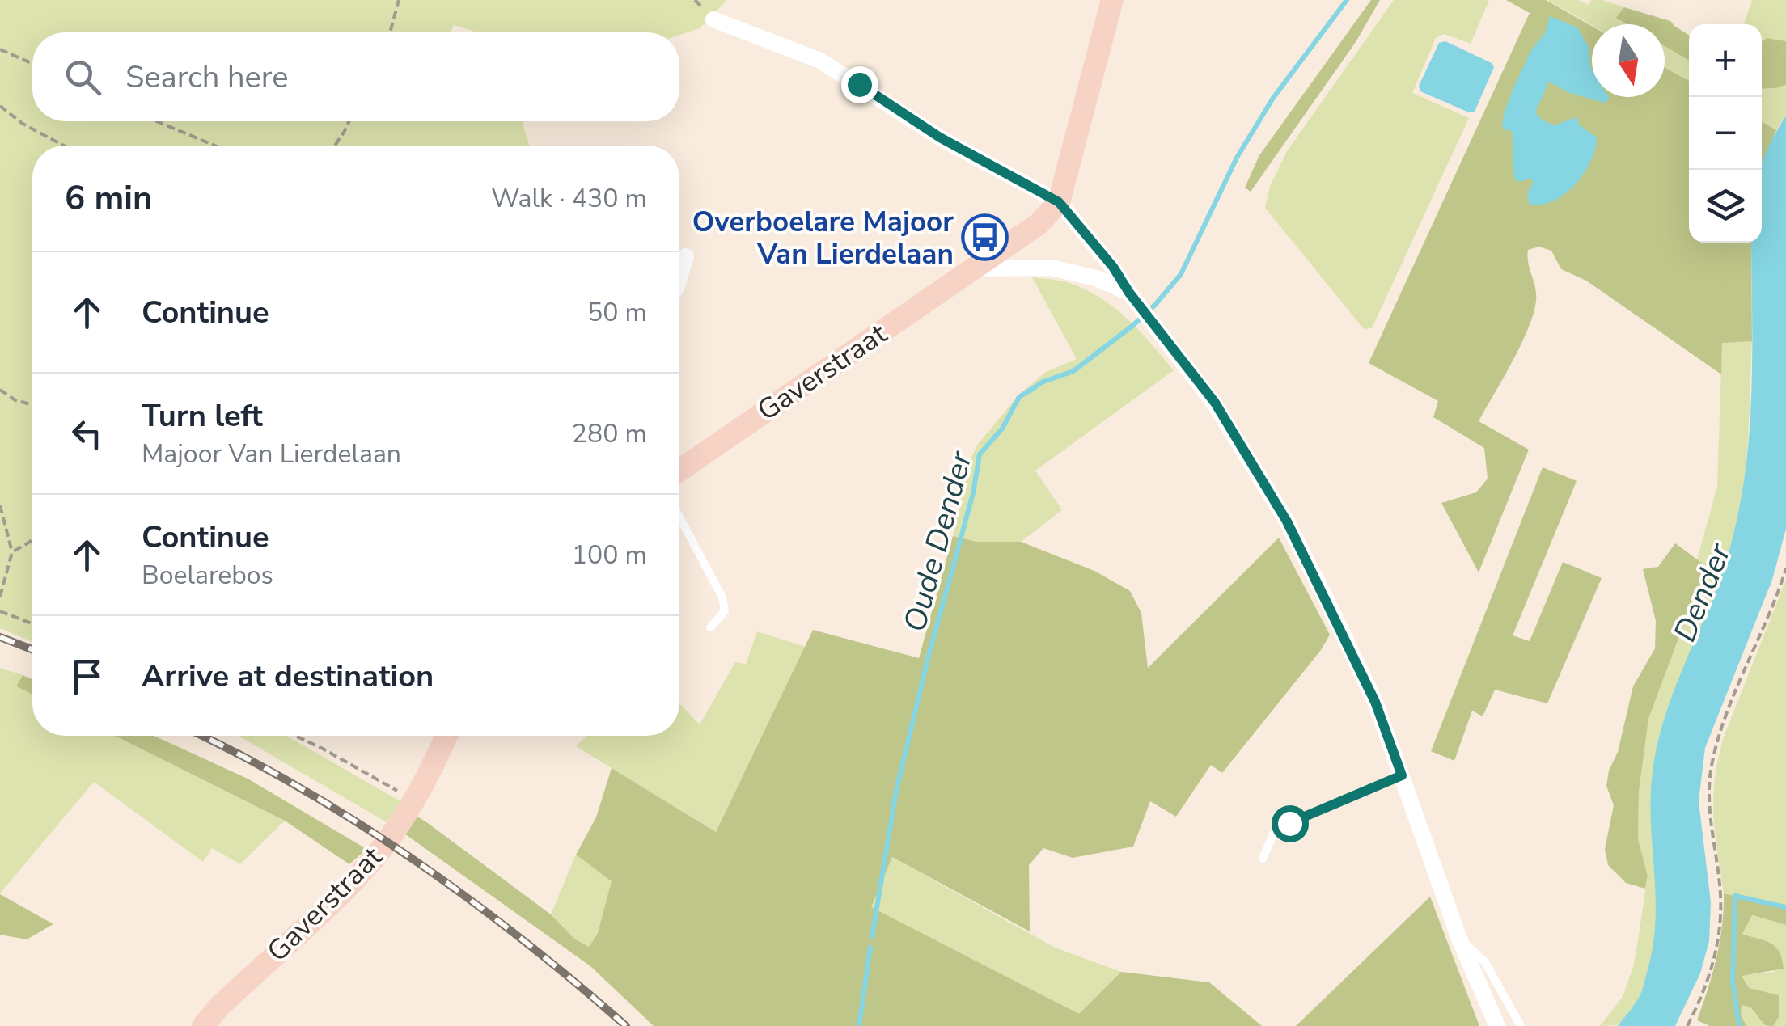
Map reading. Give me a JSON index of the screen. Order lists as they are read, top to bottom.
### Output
{
  "streets": {
    "street": ["Gaverstraat"]
  },
  "water": ["Oude Dender", "Dender"],
  "places": {
    "bus stop": ["Overboelare Majoor Van Lierdelaan"]
  },
  "north": "bottom",
  "page": {
    "map_buttons": ["+", "−"],
    "search": "Search here",
    "heading": ["6 min", "Walk · 430 m"],
    "list": [
      ["Continue", "50 m"],
      ["Turn left", "Majoor Van Lierdelaan", "280 m"],
      ["Continue", "Boelarebos", "100 m"],
      "Arrive at destination"
    ]
  }
}
